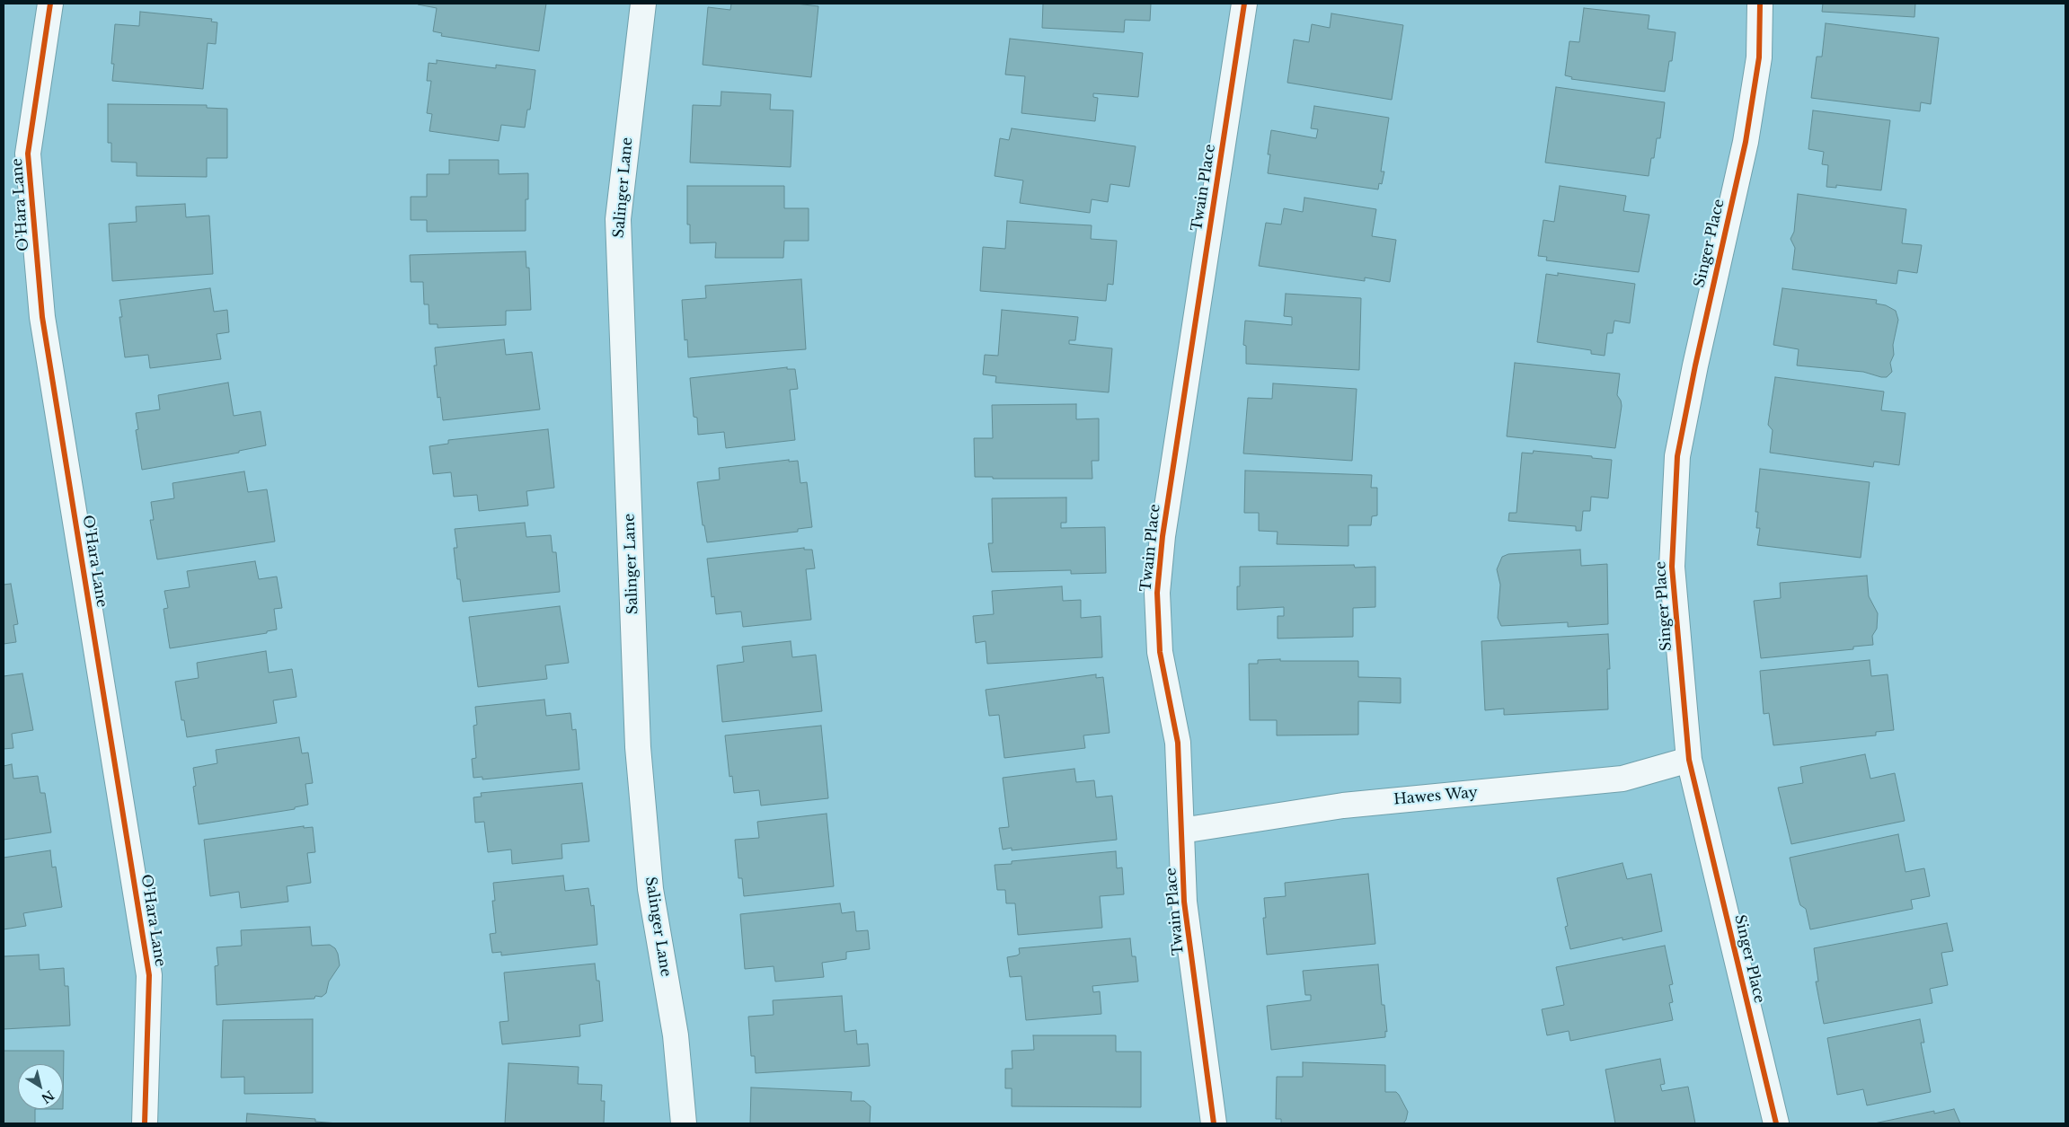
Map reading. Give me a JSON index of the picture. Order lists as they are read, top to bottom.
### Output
{
  "streets": {
    "street": [
      "Salinger Lane",
      "Twain Place",
      "O'Hara Lane",
      "Singer Place",
      "Hawes Way"
    ]
  },
  "crossings": [
    ["Twain Place", "Hawes Way"],
    ["Singer Place", "Hawes Way"]
  ],
  "north": "bottom right"
}
